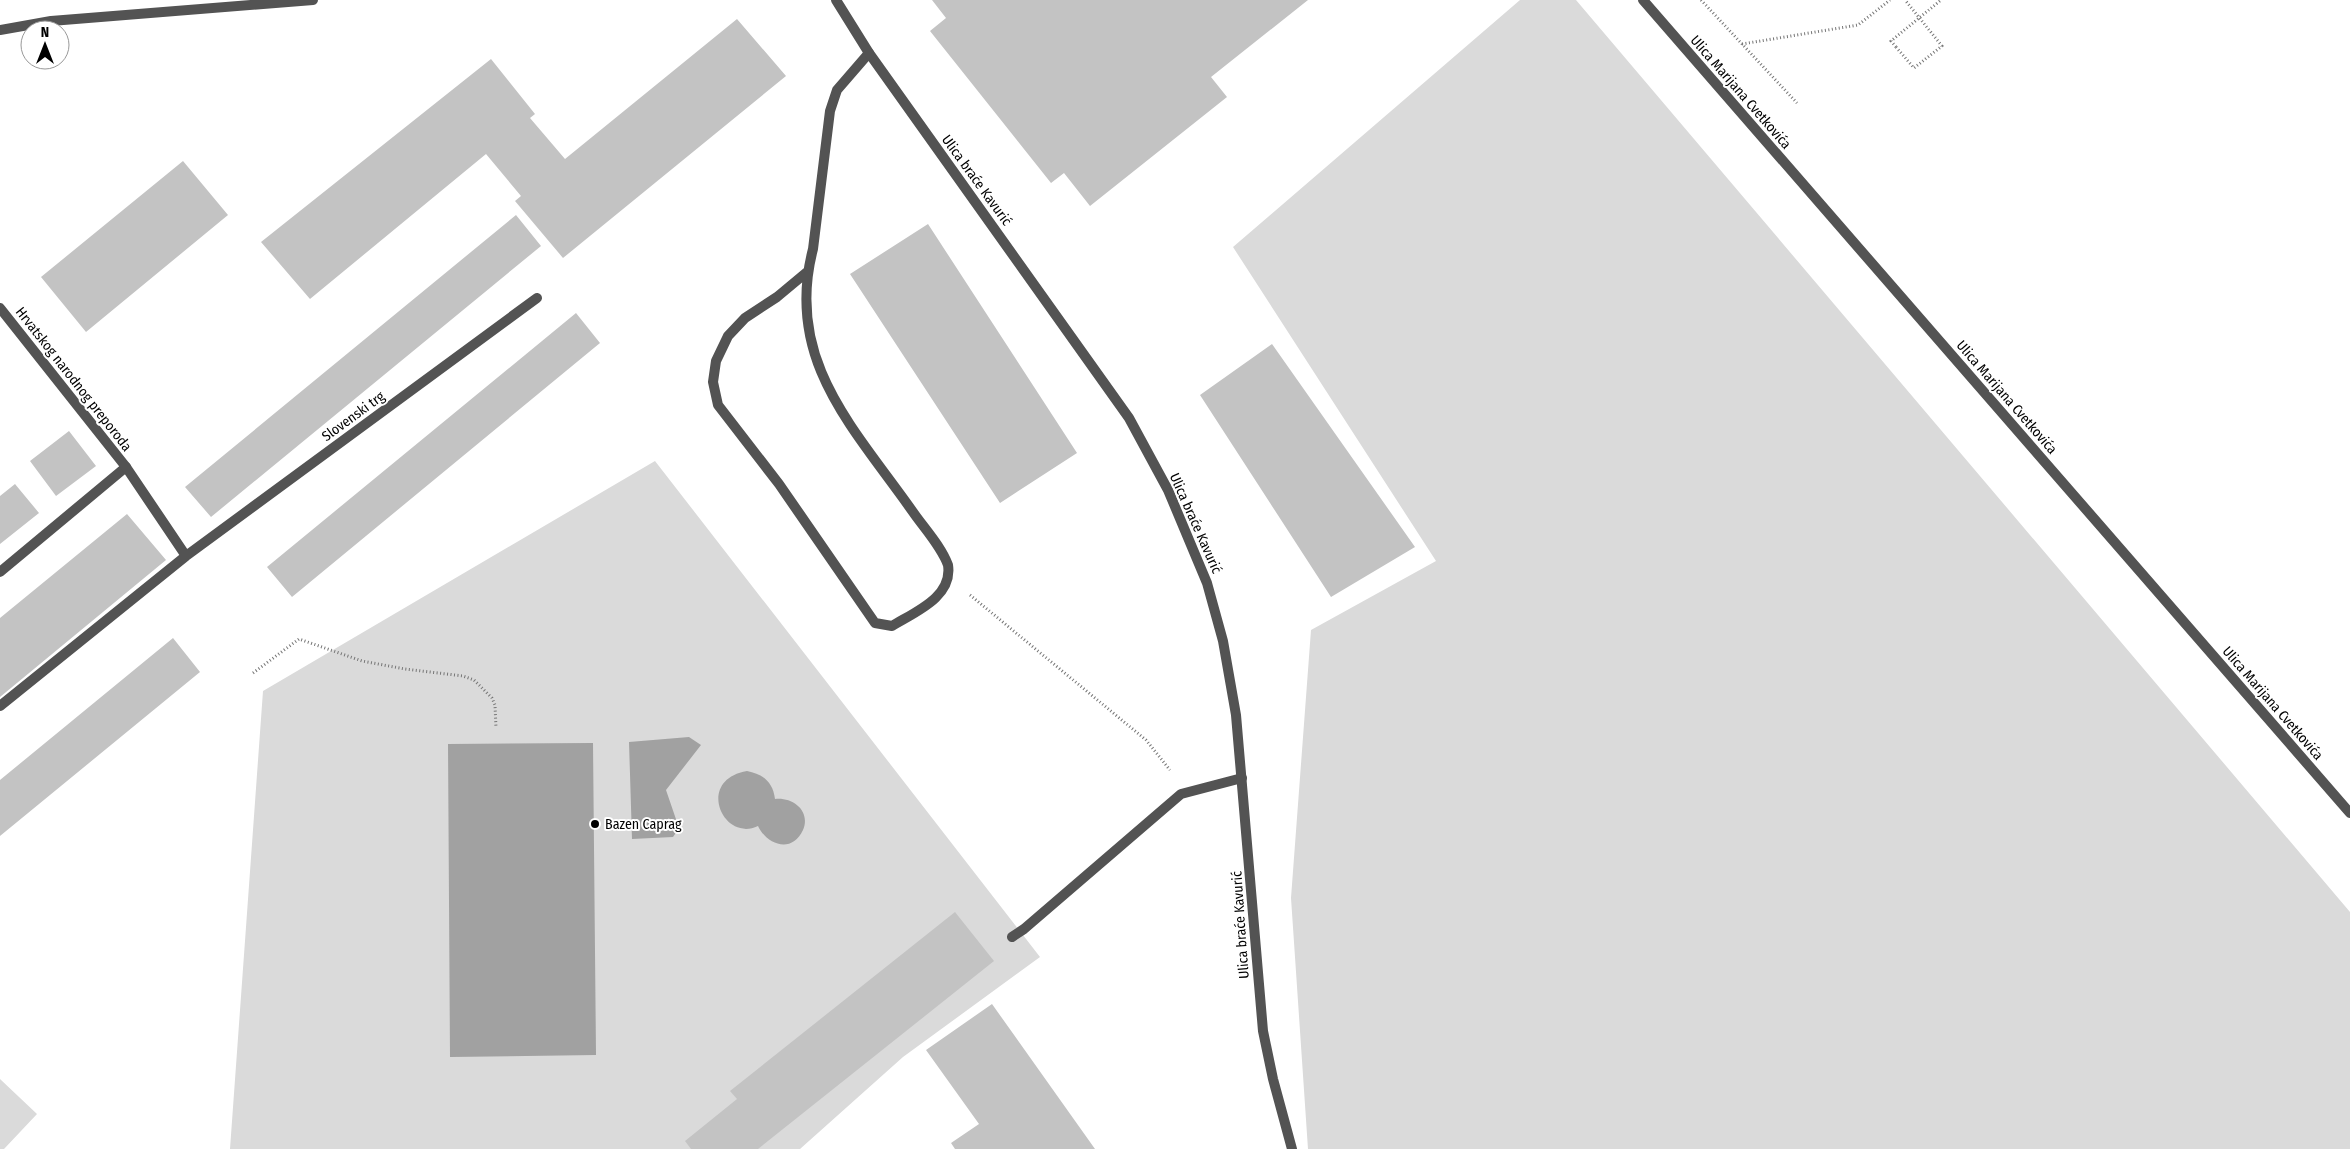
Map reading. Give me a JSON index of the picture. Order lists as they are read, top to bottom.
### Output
{
  "streets": {
    "street": [
      "Ulica Marijana Cvetkovića",
      "Ulica braće Kavurić",
      "Hrvatskog narodnog preporoda",
      "Slovenski trg"
    ]
  },
  "places": ["Bazen Caprag"],
  "north": "top"
}
